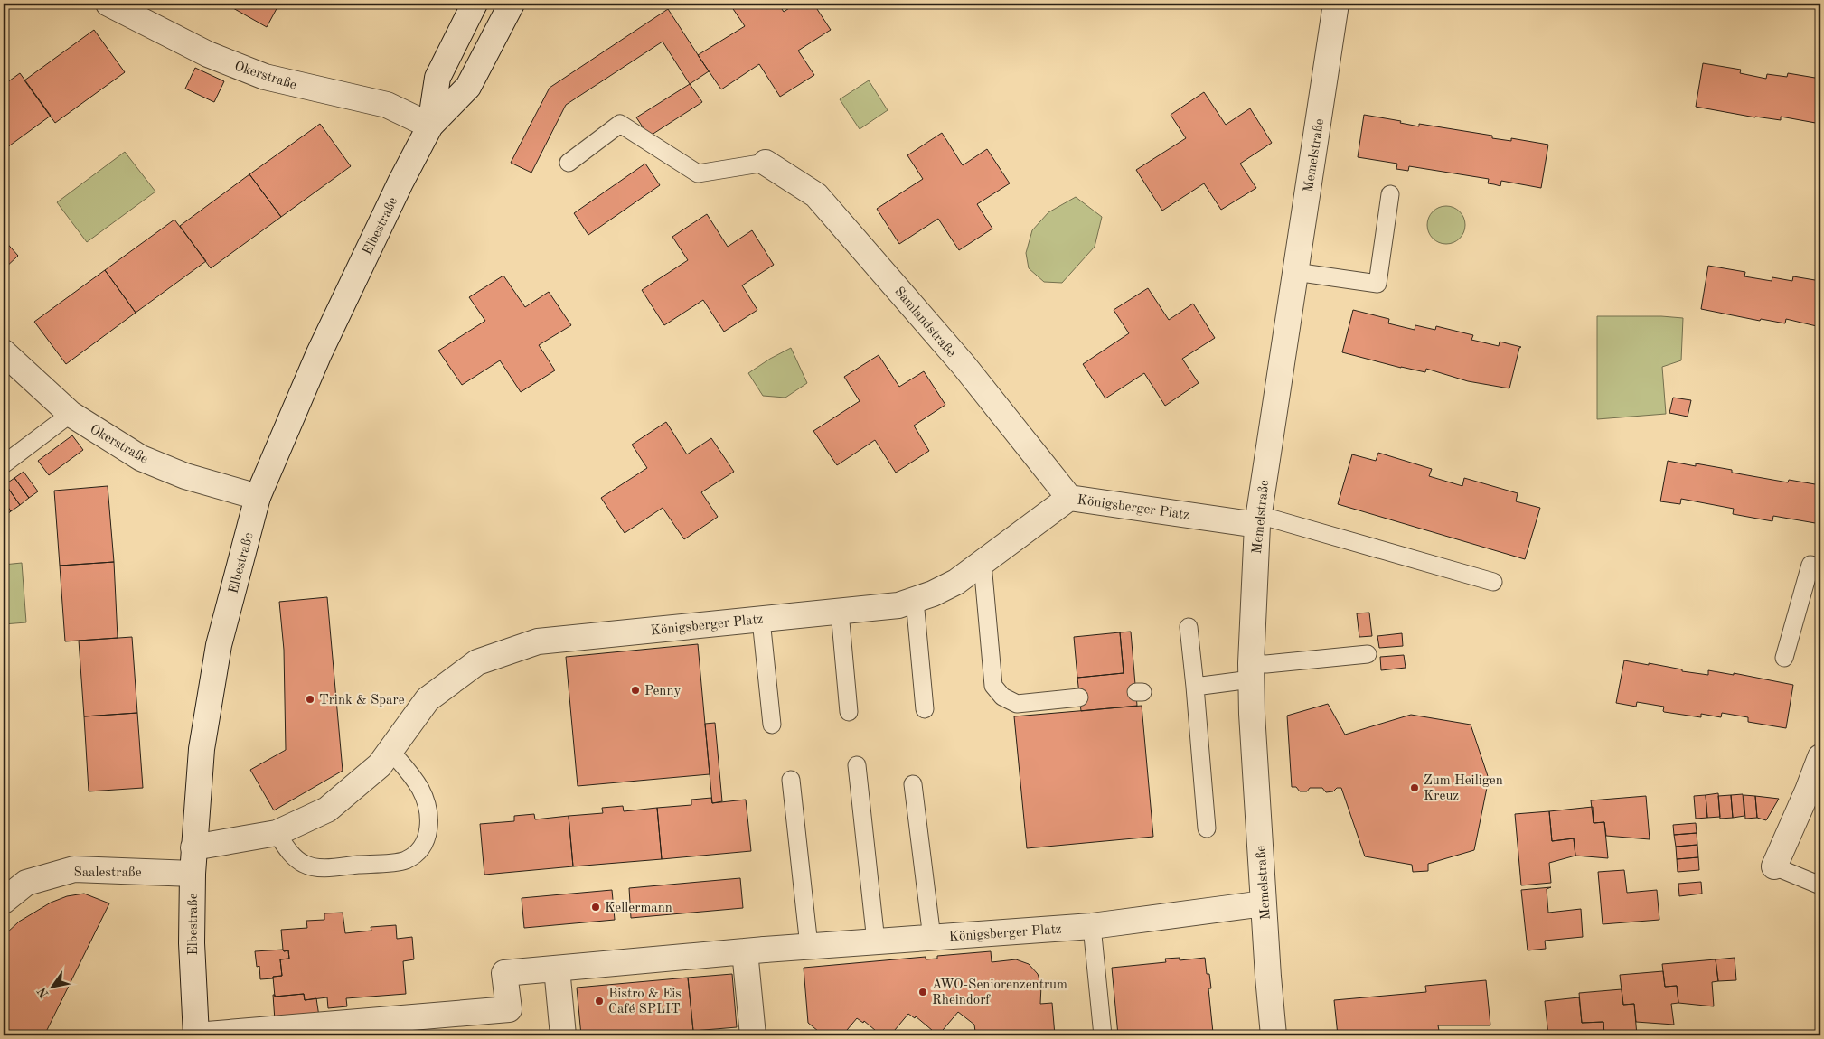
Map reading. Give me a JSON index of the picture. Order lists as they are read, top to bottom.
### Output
{
  "streets": {
    "street": [
      "Okerstraße",
      "Memelstraße",
      "Elbestraße",
      "Samlandstraße",
      "Königsberger Platz",
      "Saalestraße"
    ]
  },
  "crossings": [
    ["Okerstraße", "Elbestraße"],
    ["Memelstraße", "Königsberger Platz"],
    ["Elbestraße", "Königsberger Platz"],
    ["Elbestraße", "Saalestraße"],
    ["Samlandstraße", "Königsberger Platz"]
  ],
  "places": [
    "Penny",
    "Trink & Spare",
    "Zum Heiligen Kreuz",
    "Kellermann",
    "AWO-Seniorenzentrum Rheindorf",
    "Bistro & Eis Café SPLIT"
  ],
  "north": "bottom left"
}
